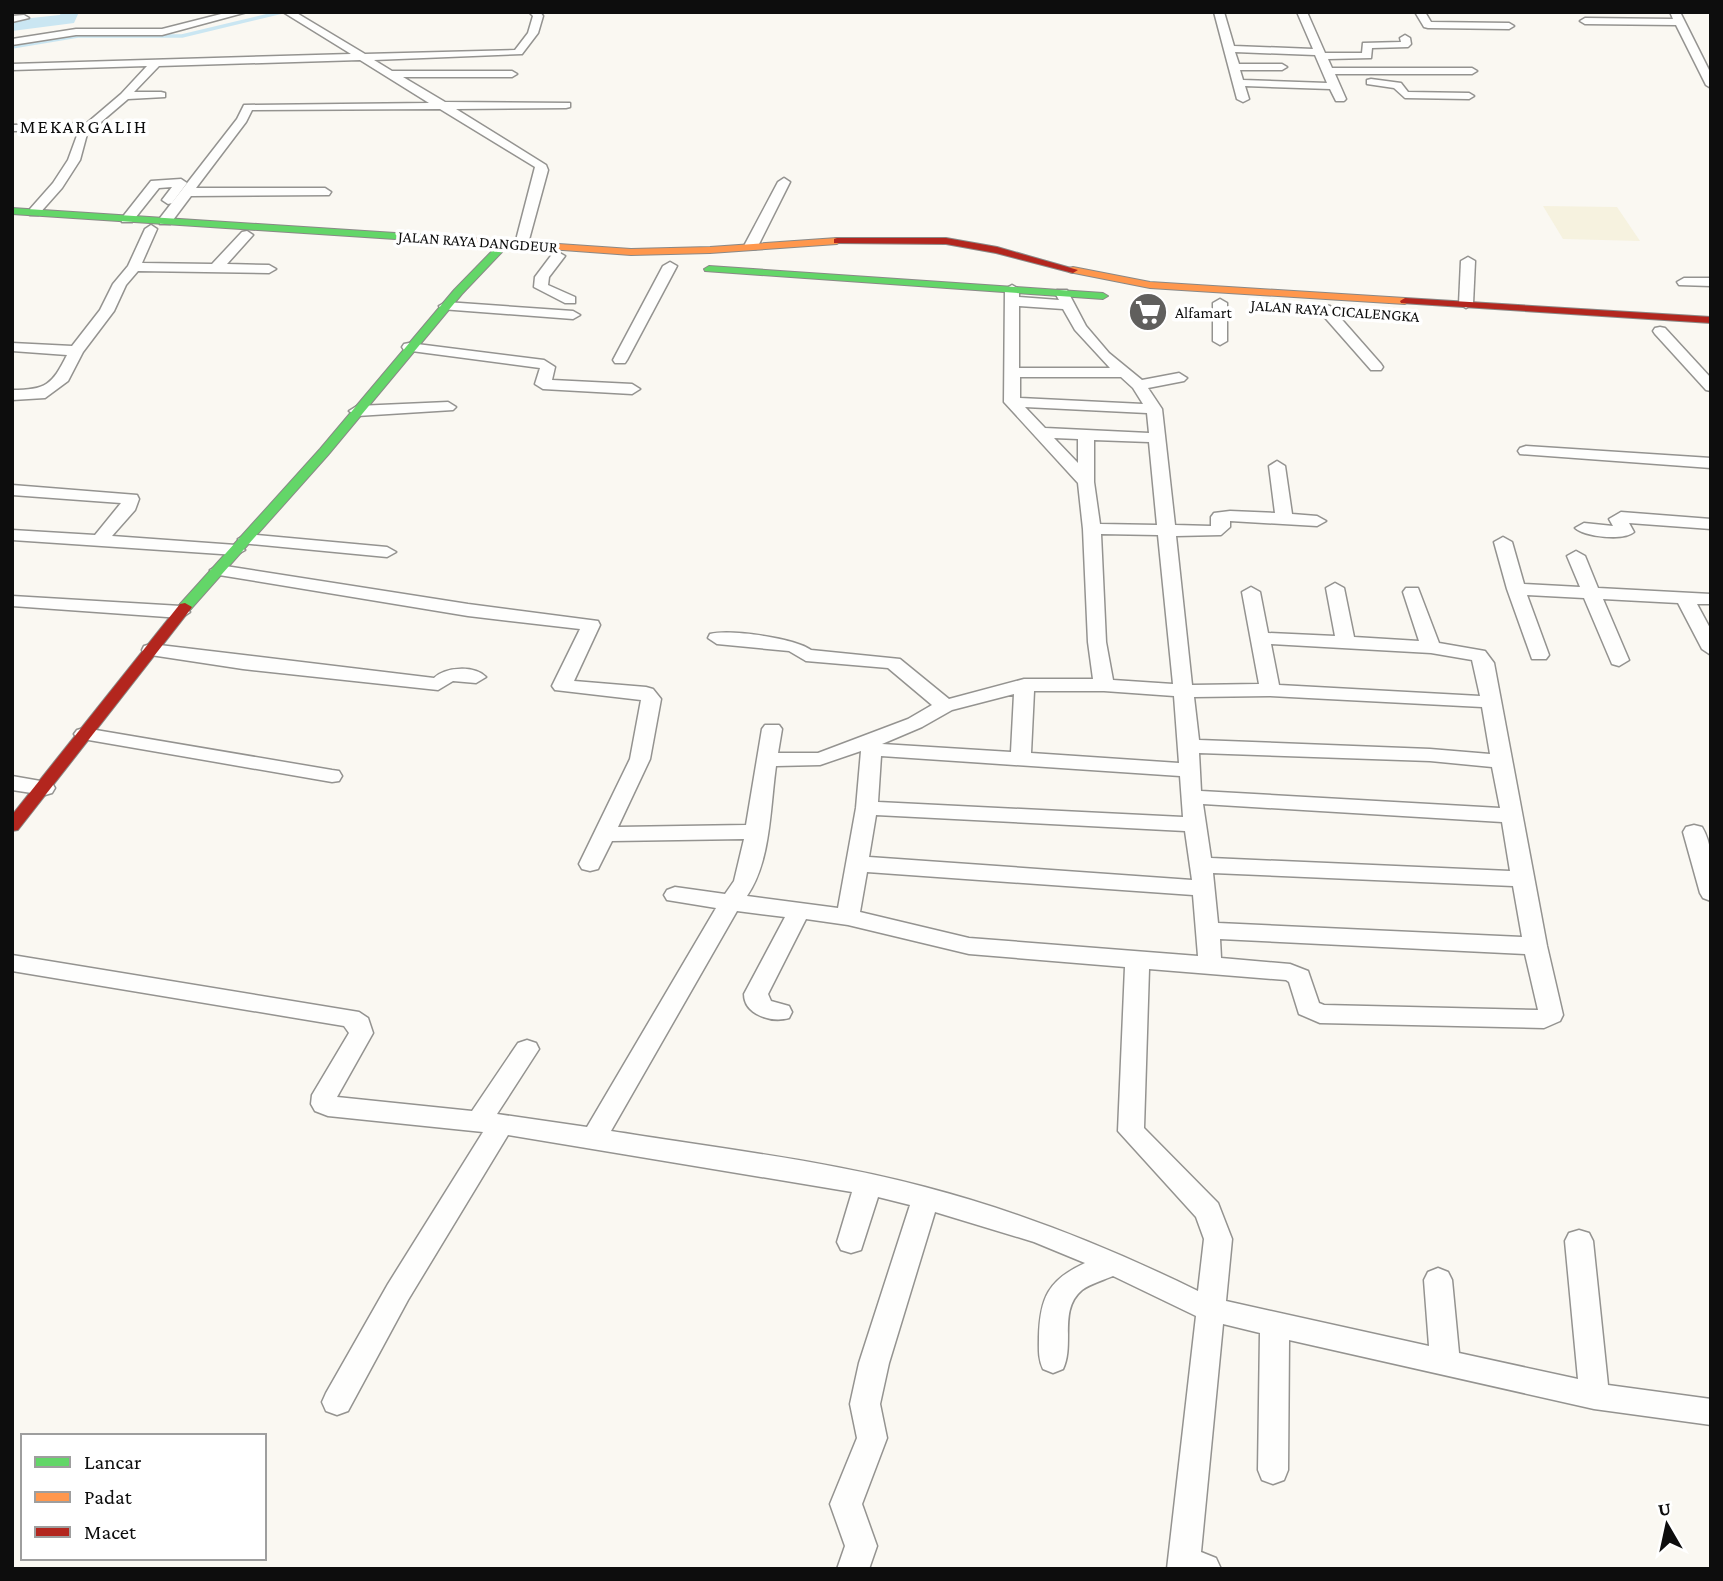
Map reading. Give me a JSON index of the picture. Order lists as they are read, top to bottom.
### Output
{
  "streets": {
    "main road": ["JALAN RAYA DANGDEUR", "JALAN RAYA CICALENGKA"]
  },
  "crossings": [
    ["JALAN RAYA DANGDEUR", "JALAN RAYA CICALENGKA"]
  ],
  "districts": ["MEKARGALIH"],
  "places": {
    "supermarket": ["Alfamart"]
  },
  "legend": ["Lancar", "Padat", "Macet"],
  "north": "top"
}
